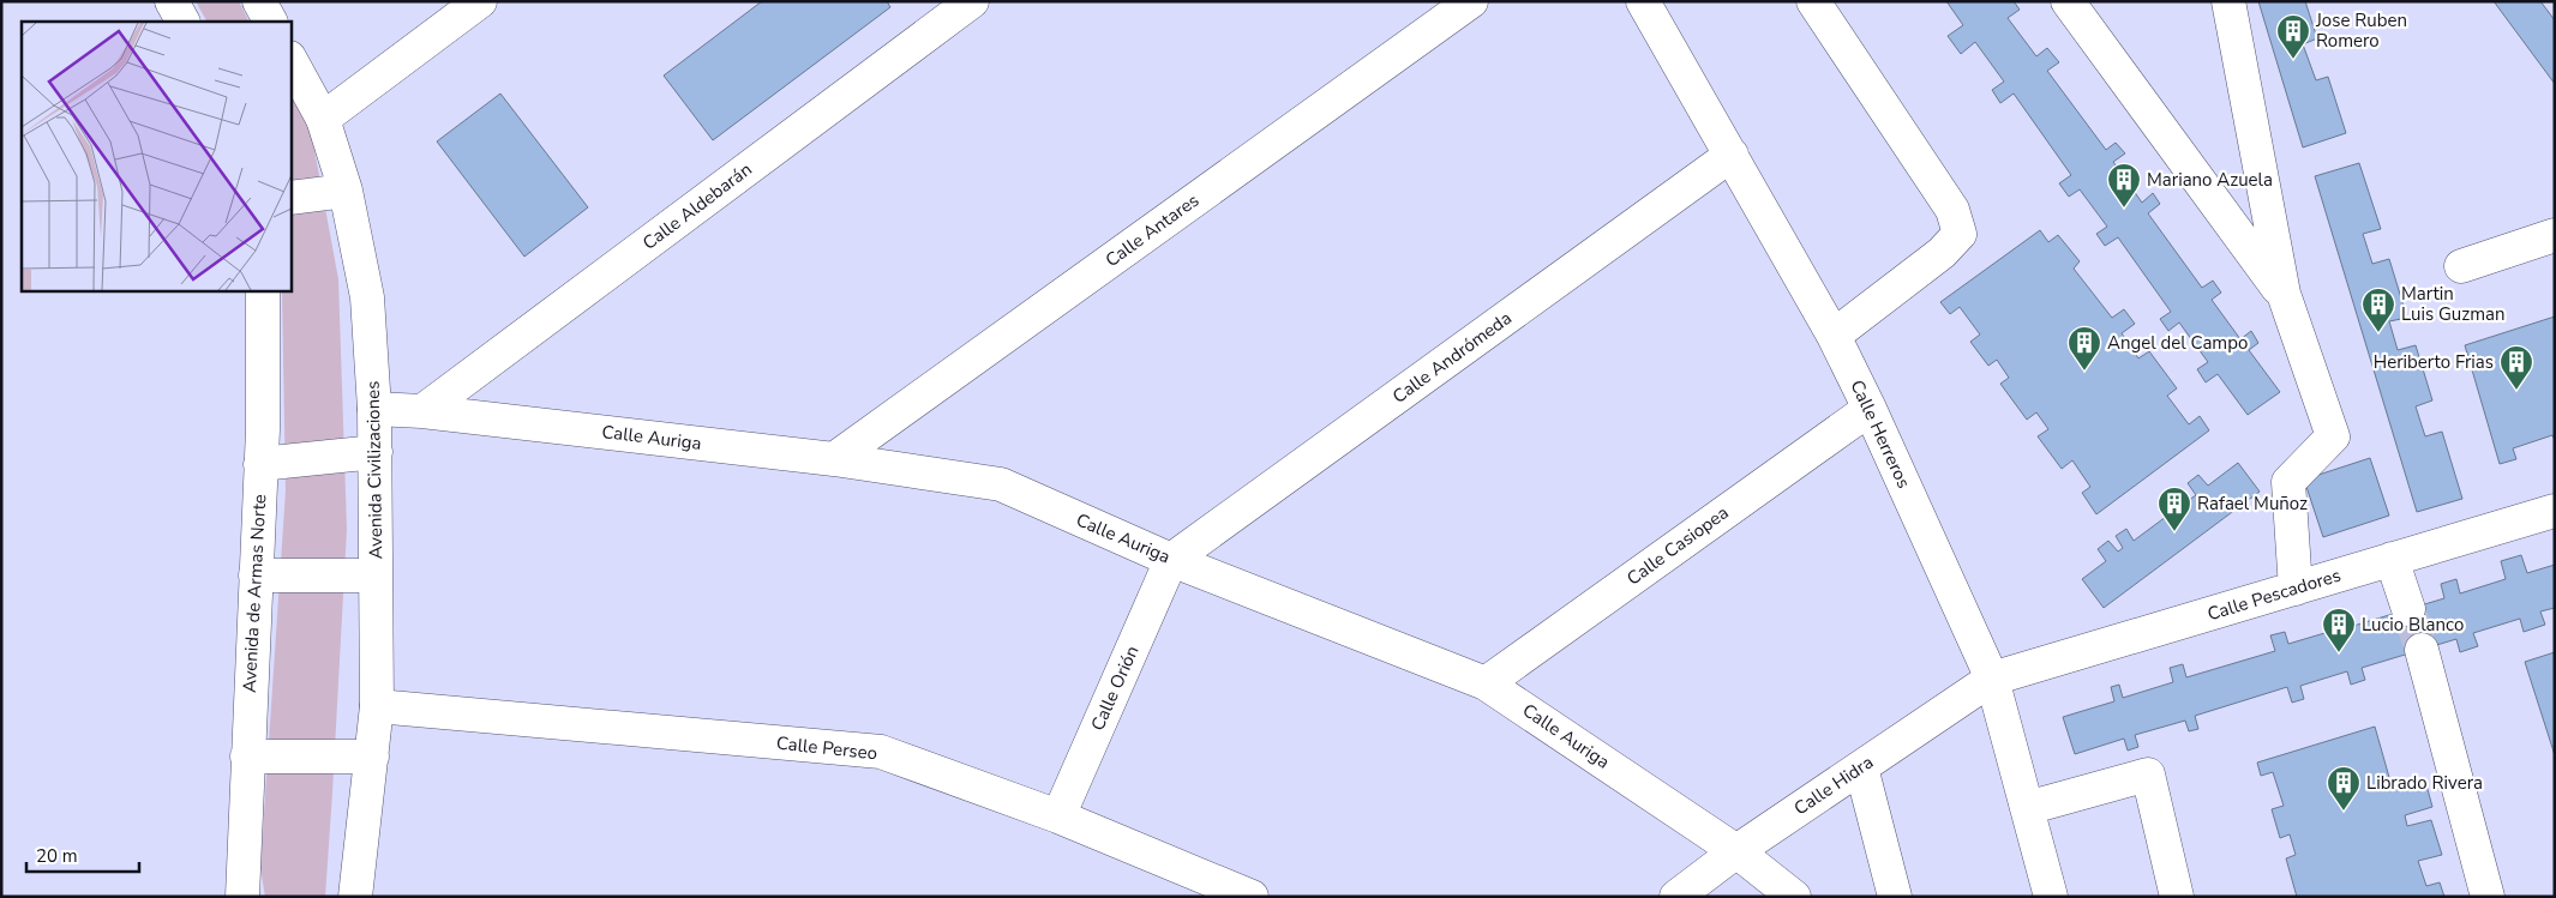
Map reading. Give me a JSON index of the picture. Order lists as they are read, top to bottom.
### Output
{
  "streets": {
    "street": [
      "Calle Aldebarán",
      "Calle Antares",
      "Calle Andrómeda",
      "Calle Herreros",
      "Calle Auriga",
      "Avenida Civilizaciones",
      "Calle Casiopea",
      "Avenida de Armas Norte",
      "Calle Pescadores",
      "Calle Orión",
      "Calle Perseo",
      "Calle Hidra"
    ]
  },
  "crossings": [
    ["Calle Aldebarán", "Calle Auriga"],
    ["Calle Antares", "Calle Auriga"],
    ["Calle Andrómeda", "Calle Herreros"],
    ["Calle Andrómeda", "Calle Auriga"],
    ["Calle Andrómeda", "Calle Orión"],
    ["Calle Herreros", "Calle Casiopea"],
    ["Calle Herreros", "Calle Pescadores"],
    ["Calle Herreros", "Calle Hidra"],
    ["Calle Auriga", "Avenida Civilizaciones"],
    ["Calle Auriga", "Calle Casiopea"],
    ["Calle Auriga", "Calle Orión"],
    ["Calle Auriga", "Calle Hidra"],
    ["Avenida Civilizaciones", "Calle Perseo"],
    ["Calle Pescadores", "Calle Hidra"],
    ["Calle Orión", "Calle Perseo"]
  ],
  "places": {
    "building": [
      "Jose Ruben Romero",
      "Mariano Azuela",
      "Martin Luis Guzman",
      "Angel del Campo",
      "Heriberto Frias",
      "Rafael Muñoz",
      "Lucio Blanco",
      "Librado Rivera"
    ]
  },
  "scale_bar": "20 m"
}
